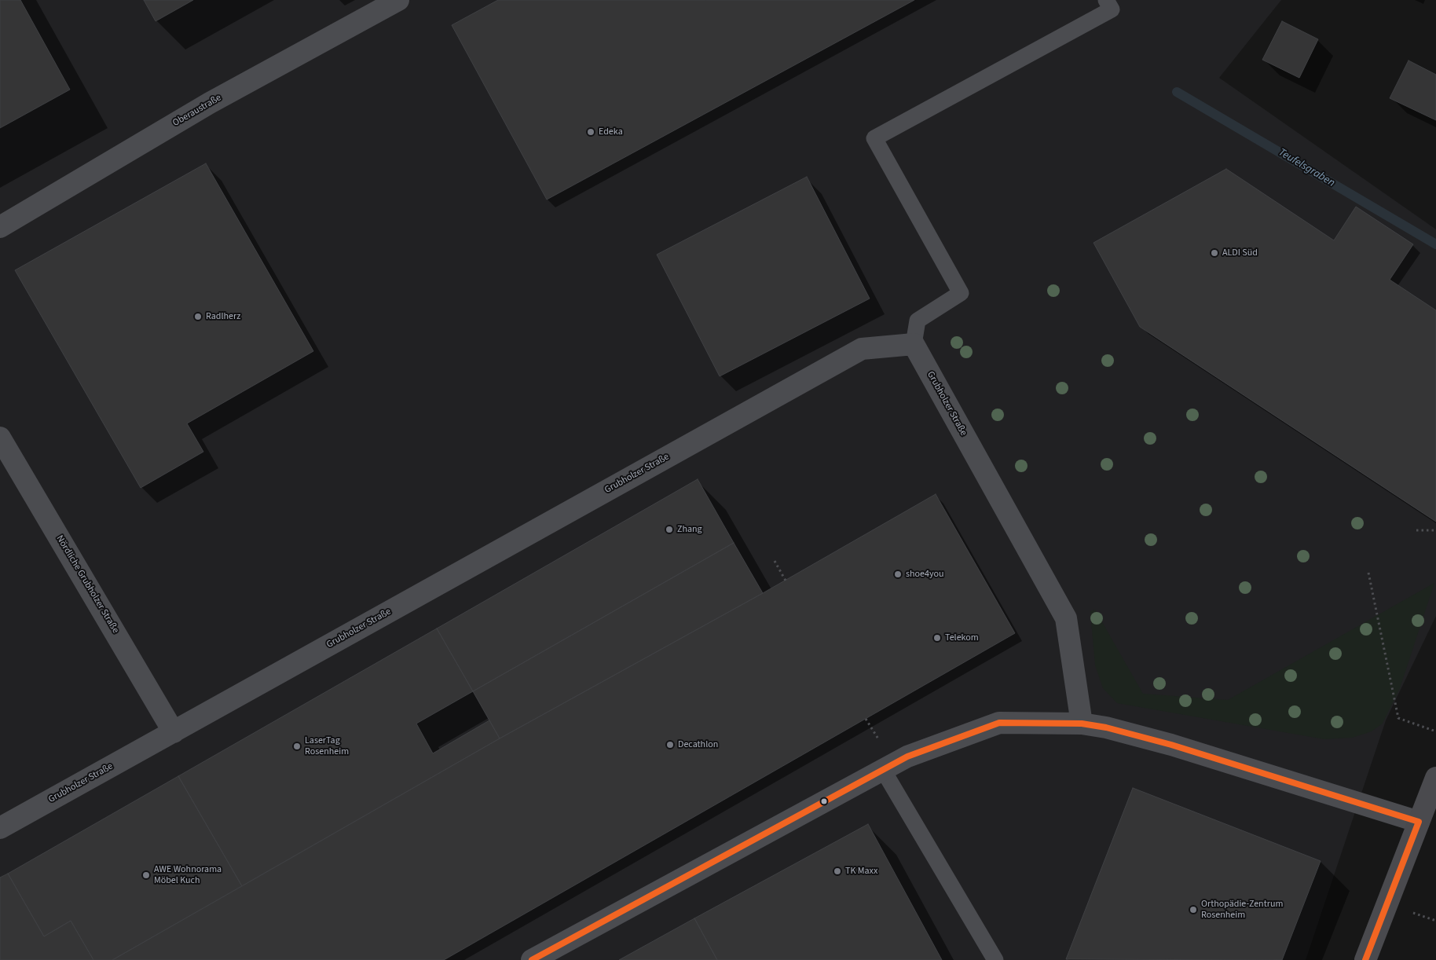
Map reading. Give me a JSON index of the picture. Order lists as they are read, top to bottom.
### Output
{
  "streets": {
    "street": ["Oberaustraße", "Grubholzer Straße", "Nördliche Grubholzer Straße"]
  },
  "crossings": [
    ["Grubholzer Straße", "Nördliche Grubholzer Straße"]
  ],
  "water": ["Teufelsgraben"],
  "places": [
    "Edeka",
    "ALDI Süd",
    "Radlherz",
    "Zhang",
    "shoe4you",
    "Telekom",
    "Decathlon",
    "LaserTag Rosenheim",
    "TK Maxx",
    "AWE Wohnorama Möbel Kuch",
    "Orthopädie-Zentrum Rosenheim"
  ]
}
